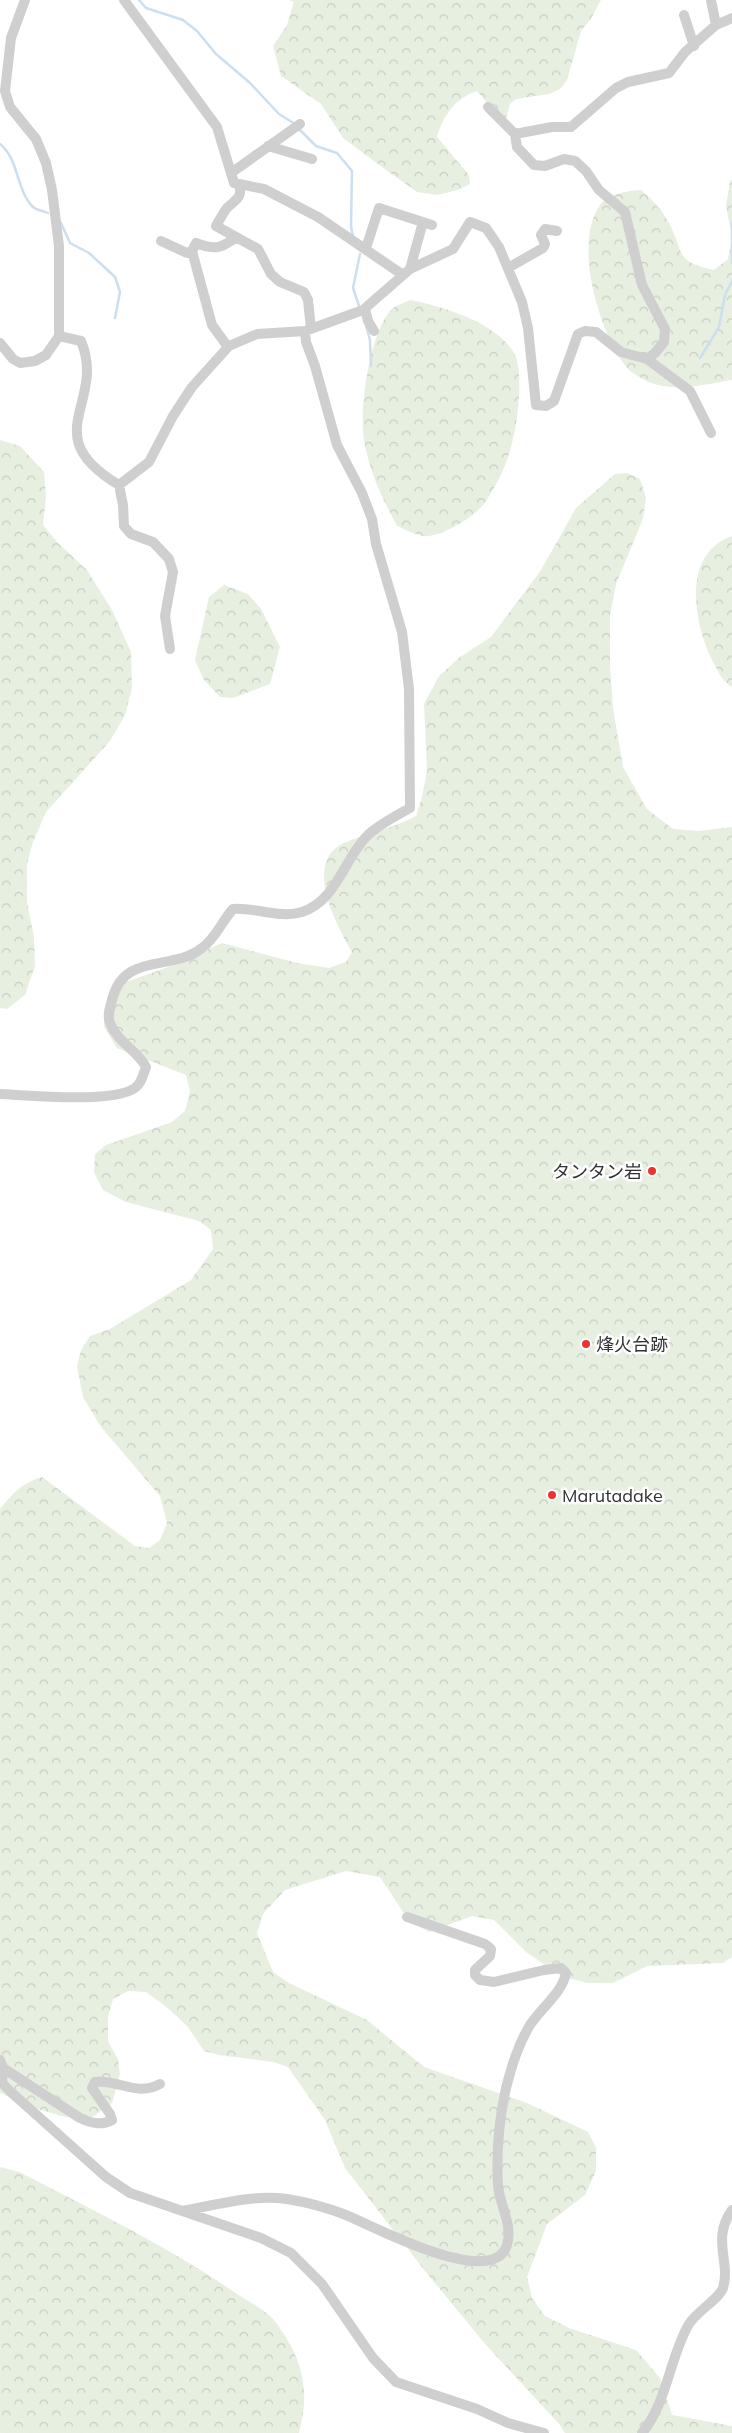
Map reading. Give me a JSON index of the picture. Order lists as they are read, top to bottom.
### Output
{
  "places": ["タンタン岩", "烽火台跡", "Marutadake"]
}
